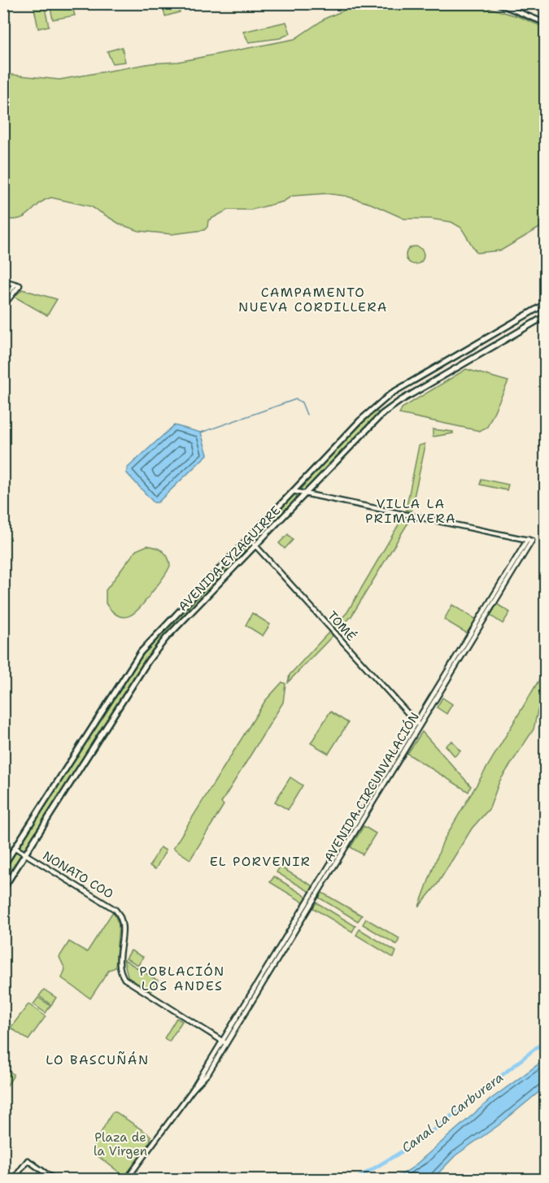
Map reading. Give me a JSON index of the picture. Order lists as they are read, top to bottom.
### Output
{
  "streets": {
    "main road": ["AVENIDA EYZAGUIRRE"],
    "street": ["TOMÉ", "AVENIDA CIRCUNVALACIÓN", "NONATO COO"]
  },
  "crossings": [
    ["AVENIDA EYZAGUIRRE", "TOMÉ"],
    ["AVENIDA EYZAGUIRRE", "AVENIDA CIRCUNVALACIÓN"],
    ["AVENIDA EYZAGUIRRE", "NONATO COO"],
    ["TOMÉ", "AVENIDA CIRCUNVALACIÓN"],
    ["AVENIDA CIRCUNVALACIÓN", "NONATO COO"]
  ],
  "districts": [
    "CAMPAMENTO NUEVA CORDILLERA",
    "VILLA LA PRIMAVERA",
    "EL PORVENIR",
    "POBLACIÓN LOS ANDES",
    "LO BASCUÑÁN"
  ],
  "water": ["Canal La Carburera"],
  "parks": ["Plaza de la Virgen"]
}
